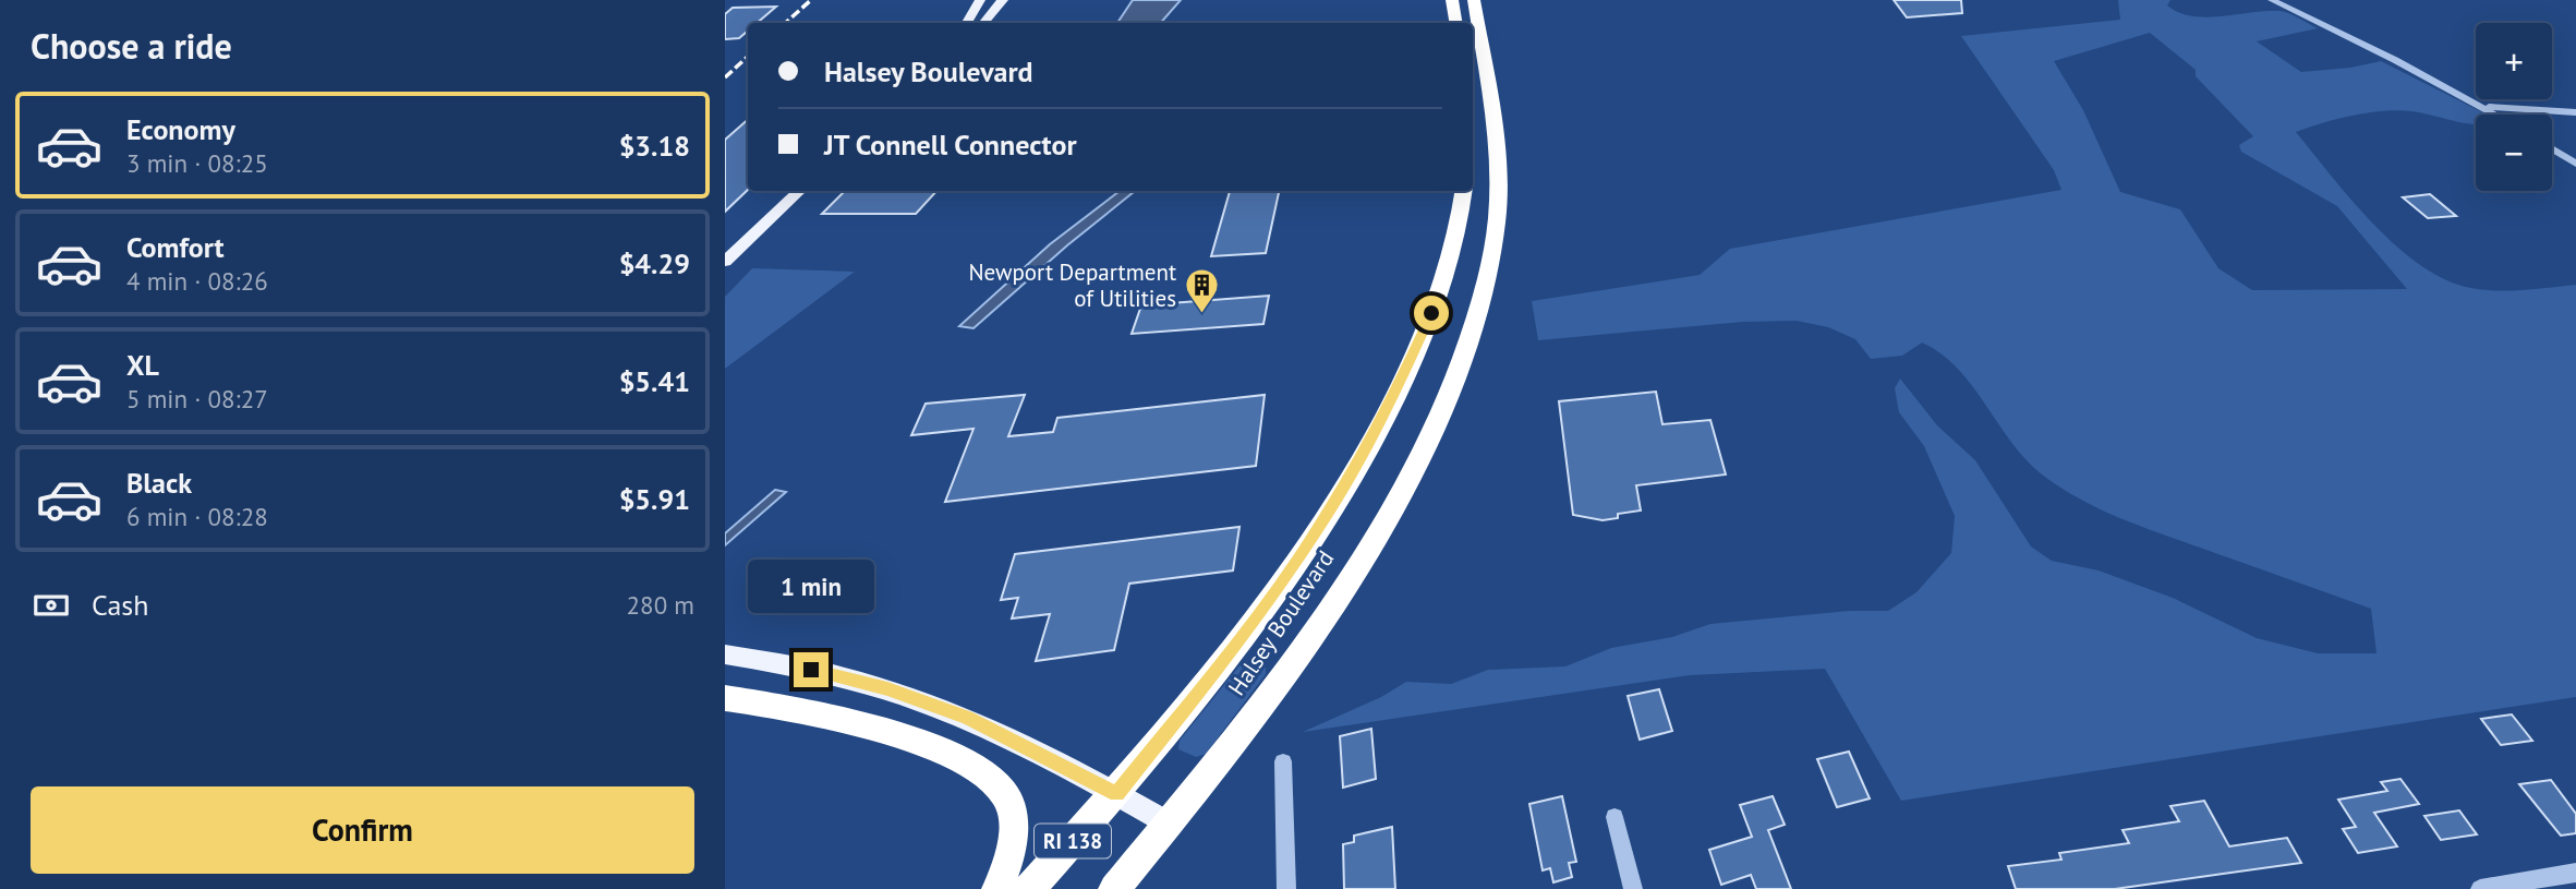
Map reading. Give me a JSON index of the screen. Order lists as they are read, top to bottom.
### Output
{
  "streets": {
    "highway": ["Halsey Boulevard", "RI 138"]
  },
  "crossings": [
    ["Halsey Boulevard", "RI 138"]
  ],
  "places": {
    "building": ["Newport Department of Utilities"]
  },
  "page": {
    "heading": "Choose a ride",
    "map_buttons": ["+", "−"],
    "banner": ["Halsey Boulevard", "JT Connell Connector"],
    "list": [
      {
        "name": "Economy",
        "note": "3 min · 08:25",
        "value": "$3.18"
      },
      {
        "name": "Comfort",
        "note": "4 min · 08:26",
        "value": "$4.29"
      },
      {
        "name": "XL",
        "note": "5 min · 08:27",
        "value": "$5.41"
      },
      {
        "name": "Black",
        "note": "6 min · 08:28",
        "value": "$5.91"
      }
    ],
    "bubble": "1 min",
    "pay": ["Cash", "280 m"],
    "buttons": "Confirm"
  }
}
